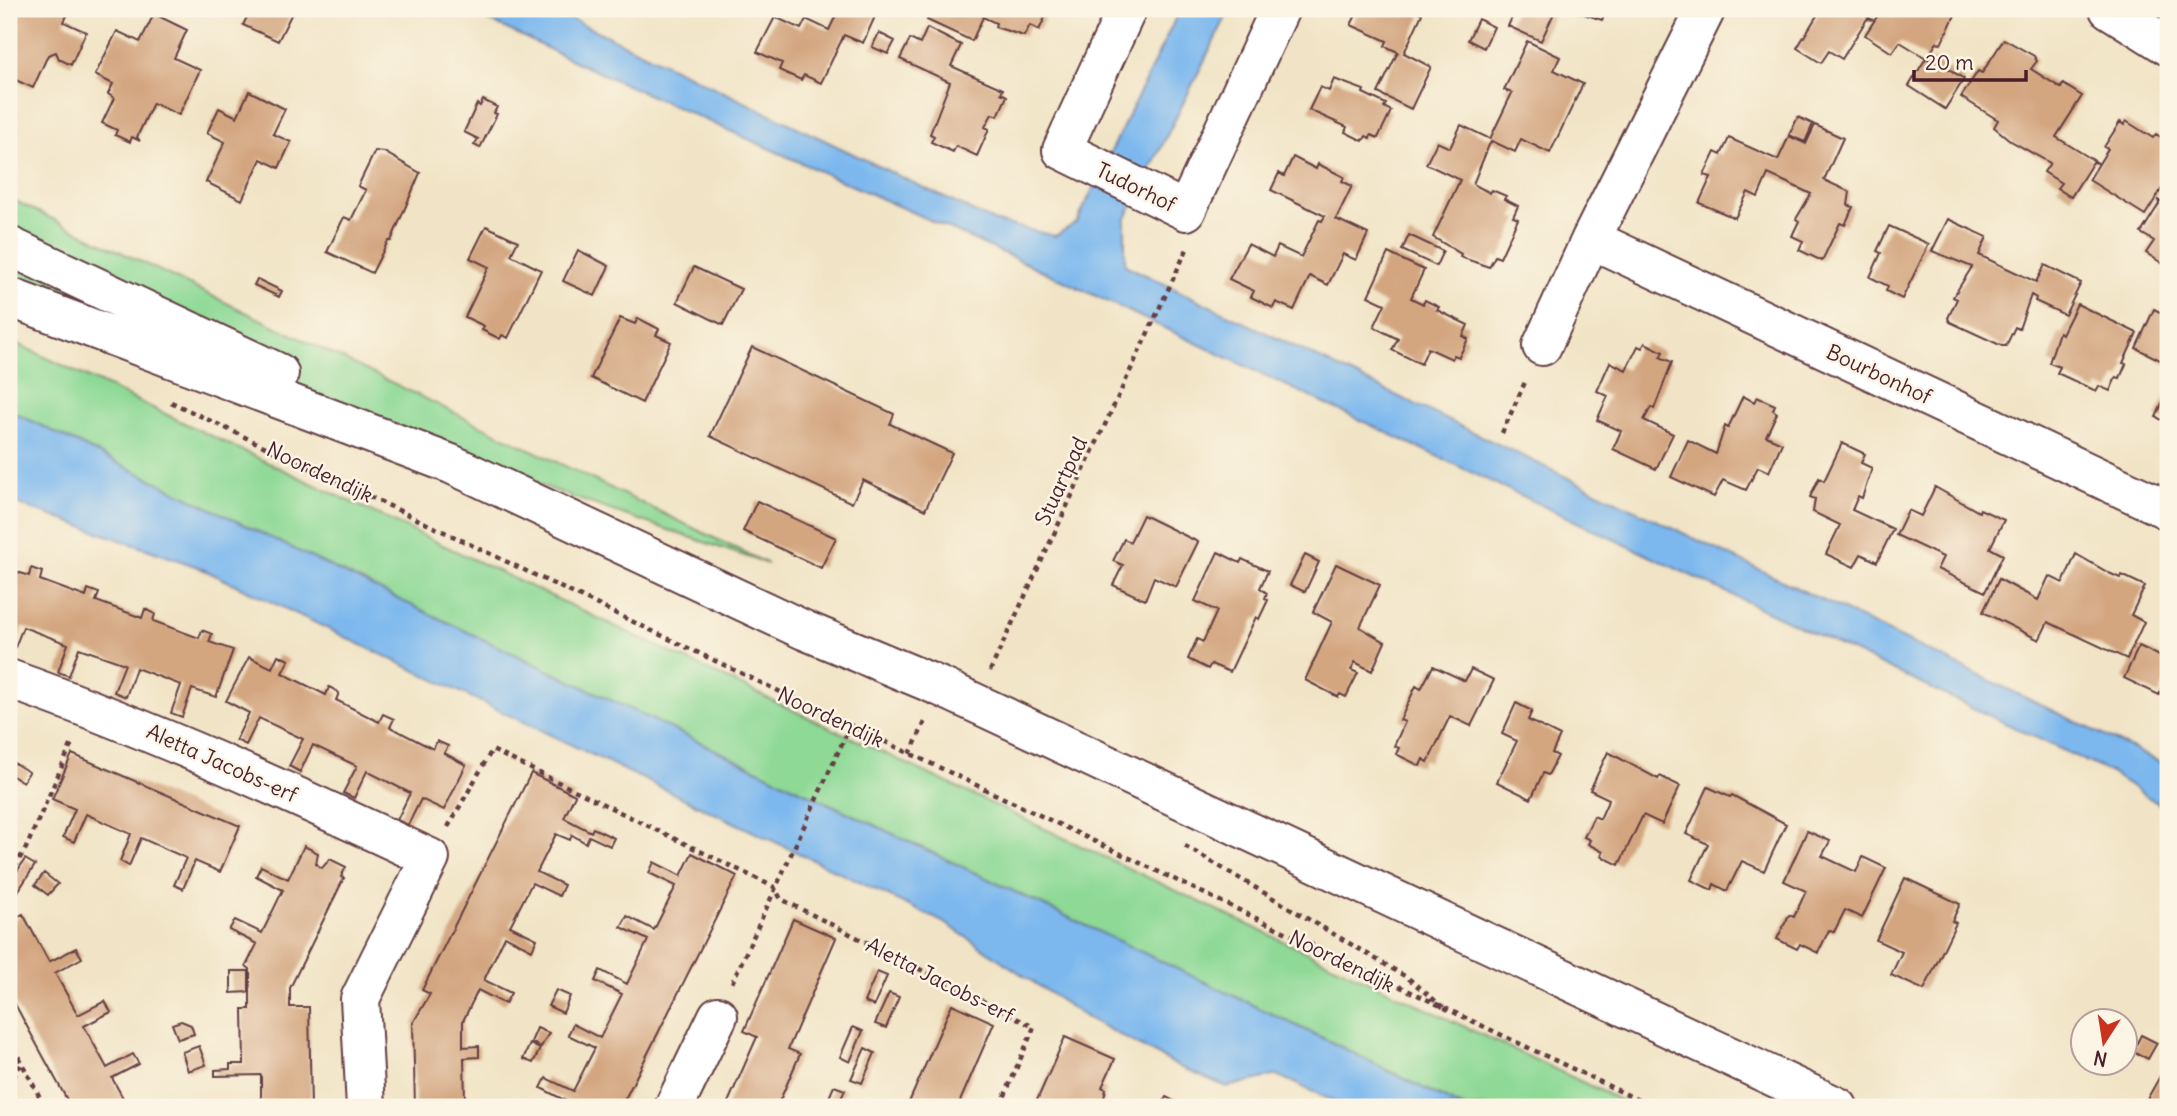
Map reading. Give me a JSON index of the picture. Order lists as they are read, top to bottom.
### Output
{
  "streets": {
    "street": ["Tudorhof", "Bourbonhof", "Aletta Jacobs-erf"],
    "path": ["Noordendijk", "Stuartpad"]
  },
  "scale_bar": "20 m",
  "north": "bottom"
}
